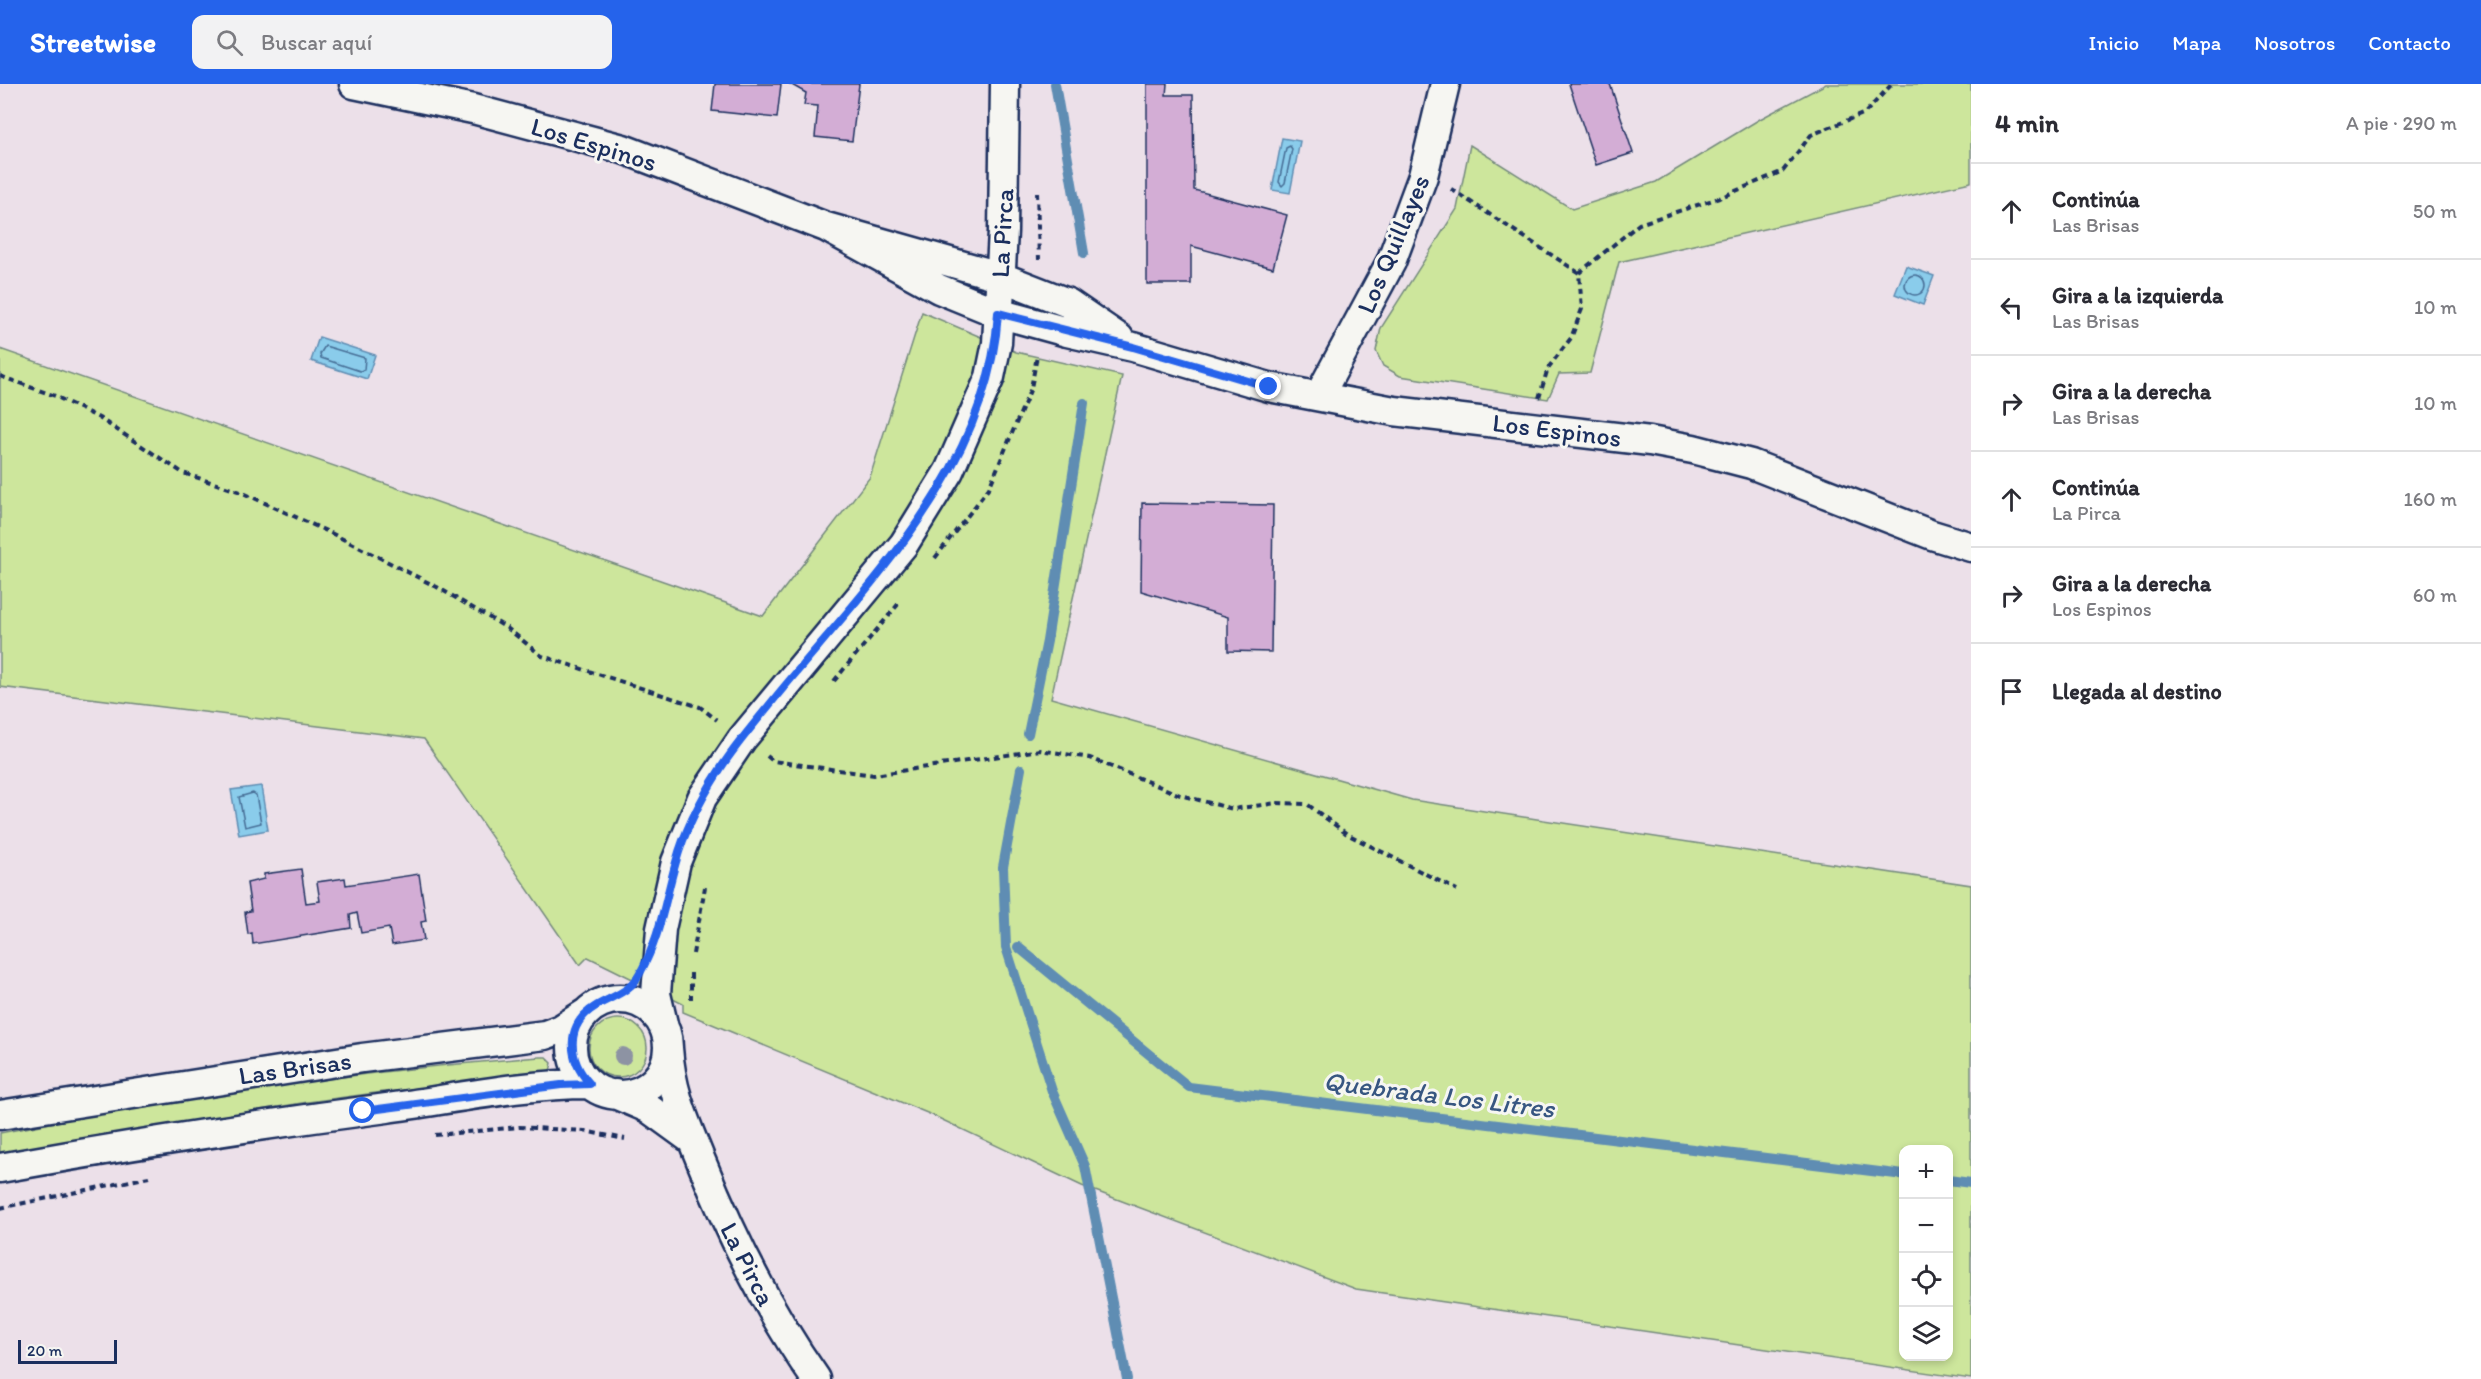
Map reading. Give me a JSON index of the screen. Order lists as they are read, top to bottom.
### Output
{
  "streets": {
    "street": [
      "Los Espinos",
      "La Pirca",
      "Los Quillayes",
      "Las Brisas"
    ]
  },
  "crossings": [
    ["Los Espinos", "La Pirca"],
    ["Los Espinos", "Los Quillayes"],
    ["La Pirca", "Las Brisas"]
  ],
  "water": ["Quebrada Los Litres"],
  "scale_bar": "20 m",
  "page": {
    "header": "Streetwise",
    "search": "Buscar aquí",
    "nav": [
      "Inicio",
      "Mapa",
      "Nosotros",
      "Contacto"
    ],
    "heading": ["4 min", "A pie · 290 m"],
    "list": [
      ["Continúa", "Las Brisas", "50 m"],
      ["Gira a la izquierda", "Las Brisas", "10 m"],
      ["Gira a la derecha", "Las Brisas", "10 m"],
      ["Continúa", "La Pirca", "160 m"],
      ["Gira a la derecha", "Los Espinos", "60 m"],
      "Llegada al destino"
    ],
    "map_buttons": ["+", "−"],
    "scale": "20 m"
  }
}
